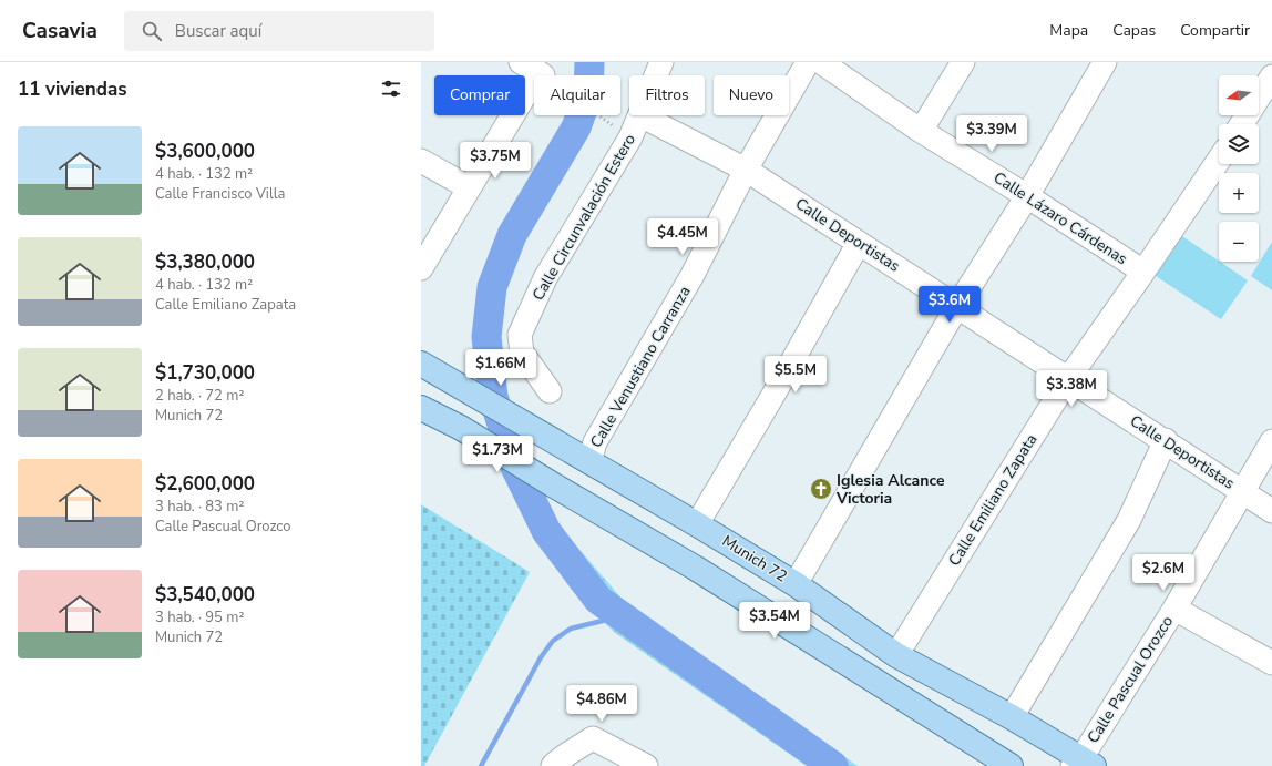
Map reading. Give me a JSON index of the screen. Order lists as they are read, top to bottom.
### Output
{
  "streets": {
    "main road": ["Munich 72"],
    "street": [
      "Calle Circunvalación Estero",
      "Calle Lázaro Cárdenas",
      "Calle Deportistas",
      "Calle Venustiano Carranza",
      "Calle Emiliano Zapata",
      "Calle Pascual Orozco"
    ]
  },
  "crossings": [
    ["Calle Circunvalación Estero", "Calle Deportistas"],
    ["Calle Lázaro Cárdenas", "Calle Emiliano Zapata"],
    ["Calle Deportistas", "Calle Venustiano Carranza"],
    ["Calle Deportistas", "Calle Emiliano Zapata"],
    ["Calle Deportistas", "Calle Pascual Orozco"],
    ["Calle Venustiano Carranza", "Munich 72"],
    ["Calle Emiliano Zapata", "Munich 72"],
    ["Munich 72", "Calle Pascual Orozco"]
  ],
  "places": {
    "church": ["Iglesia Alcance Victoria"]
  },
  "north": "left",
  "page": {
    "header": "Casavia",
    "search": "Buscar aquí",
    "nav": ["Mapa", "Capas", "Compartir"],
    "heading": "11 viviendas",
    "map_buttons": ["+", "−"],
    "chip": [
      "Comprar",
      "Alquilar",
      "Filtros",
      "Nuevo"
    ],
    "list": [
      {
        "name": "$3,600,000",
        "note": "4 hab. · 132 m² · Calle Francisco Villa"
      },
      {
        "name": "$3,380,000",
        "note": "4 hab. · 132 m² · Calle Emiliano Zapata"
      },
      {
        "name": "$1,730,000",
        "note": "2 hab. · 72 m² · Munich 72"
      },
      {
        "name": "$2,600,000",
        "note": "3 hab. · 83 m² · Calle Pascual Orozco"
      },
      {
        "name": "$3,540,000",
        "note": "3 hab. · 95 m² · Munich 72"
      }
    ],
    "price": [
      "$3.39M",
      "$3.75M",
      "$4.45M",
      "$3.6M",
      "$1.66M",
      "$5.5M",
      "$3.38M",
      "$1.73M",
      "$2.6M",
      "$3.54M",
      "$4.86M"
    ]
  }
}
